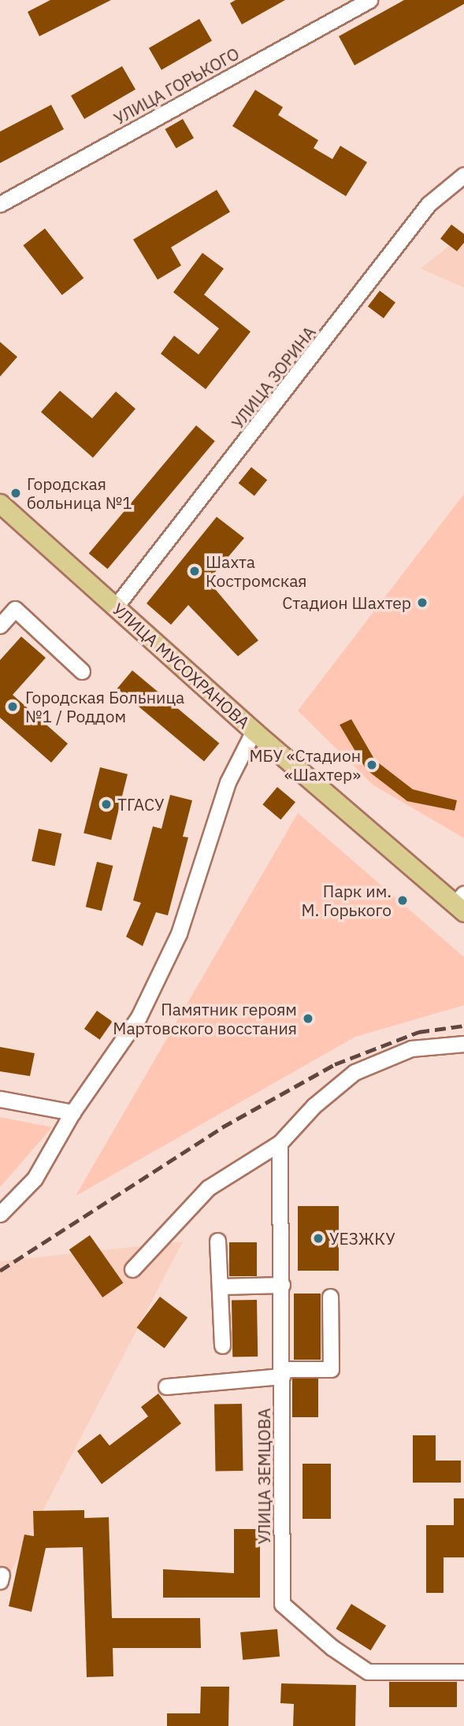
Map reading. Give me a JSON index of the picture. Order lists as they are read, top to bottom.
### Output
{
  "streets": {
    "main road": ["УЛИЦА МУСОХРАНОВА"],
    "street": ["УЛИЦА ГОРЬКОГО", "УЛИЦА ЗОРИНА", "УЛИЦА ЗЕМЦОВА"]
  },
  "crossings": [
    ["УЛИЦА ЗОРИНА", "УЛИЦА МУСОХРАНОВА"]
  ],
  "places": [
    "Городская больница №1",
    "Шахта Костромская",
    "Стадион Шахтер",
    "Городская Больница №1 / Роддом",
    "МБУ «Стадион «Шахтер»",
    "ТГАСУ",
    "Парк им. М. Горького",
    "Памятник героям Мартовского восстания",
    "УЕЗЖКУ"
  ]
}
